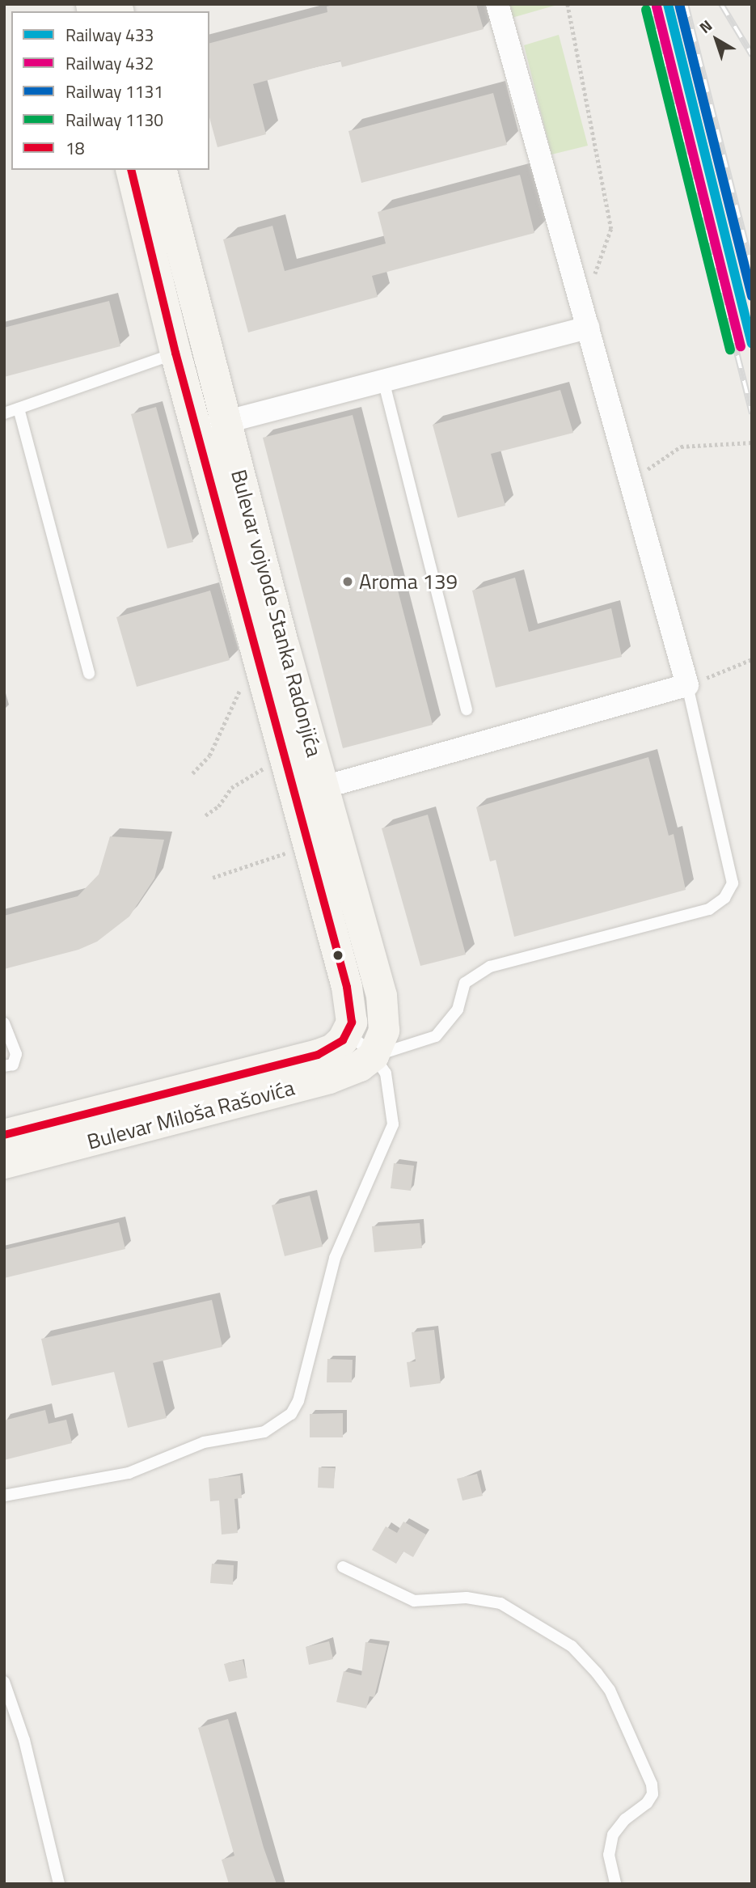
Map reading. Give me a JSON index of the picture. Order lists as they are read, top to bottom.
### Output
{
  "streets": {
    "street": ["Bulevar vojvode Stanka Radonjića", "Bulevar Miloša Rašovića"]
  },
  "crossings": [
    ["Bulevar vojvode Stanka Radonjića", "Bulevar Miloša Rašovića"]
  ],
  "places": ["Aroma 139"],
  "lines": [
    "rail line 433",
    "rail line 1131",
    "rail line 432",
    "rail line 1130",
    "transit line 18"
  ],
  "legend": [
    "Railway 433",
    "Railway 432",
    "Railway 1131",
    "Railway 1130",
    "18"
  ],
  "north": "top left"
}
